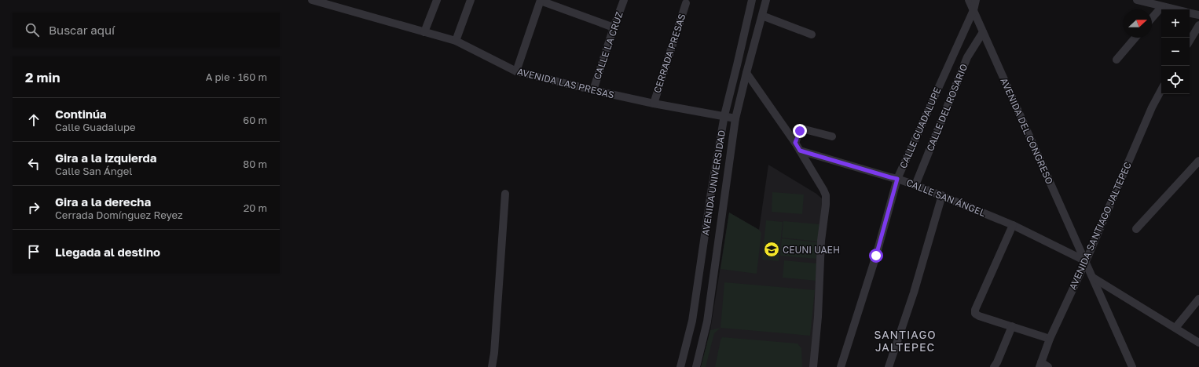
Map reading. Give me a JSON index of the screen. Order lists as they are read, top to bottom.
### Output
{
  "streets": {
    "street": [
      "CALLE LA CRUZ",
      "CERRADA PRESAS",
      "AVENIDA LAS PRESAS",
      "CALLE DEL ROSARIO",
      "CALLE GUADALUPE",
      "AVENIDA DEL CONGRESO",
      "AVENIDA UNIVERSIDAD",
      "CALLE SAN ÁNGEL",
      "AVENIDA SANTIAGO JALTEPEC"
    ]
  },
  "crossings": [
    ["CALLE LA CRUZ", "AVENIDA LAS PRESAS"],
    ["CERRADA PRESAS", "AVENIDA LAS PRESAS"],
    ["AVENIDA LAS PRESAS", "AVENIDA UNIVERSIDAD"],
    ["CALLE DEL ROSARIO", "AVENIDA DEL CONGRESO"],
    ["CALLE DEL ROSARIO", "CALLE SAN ÁNGEL"],
    ["CALLE GUADALUPE", "AVENIDA DEL CONGRESO"],
    ["CALLE GUADALUPE", "CALLE SAN ÁNGEL"],
    ["AVENIDA DEL CONGRESO", "CALLE SAN ÁNGEL"],
    ["AVENIDA DEL CONGRESO", "AVENIDA SANTIAGO JALTEPEC"],
    ["CALLE SAN ÁNGEL", "AVENIDA SANTIAGO JALTEPEC"]
  ],
  "districts": ["SANTIAGO JALTEPEC"],
  "places": {
    "school or university": ["CEUNI UAEH"]
  },
  "north": "right",
  "page": {
    "map_buttons": ["+", "−"],
    "search": "Buscar aquí",
    "heading": ["2 min", "A pie · 160 m"],
    "list": [
      ["Continúa", "Calle Guadalupe", "60 m"],
      ["Gira a la izquierda", "Calle San Ángel", "80 m"],
      ["Gira a la derecha", "Cerrada Domínguez Reyez", "20 m"],
      "Llegada al destino"
    ]
  }
}
